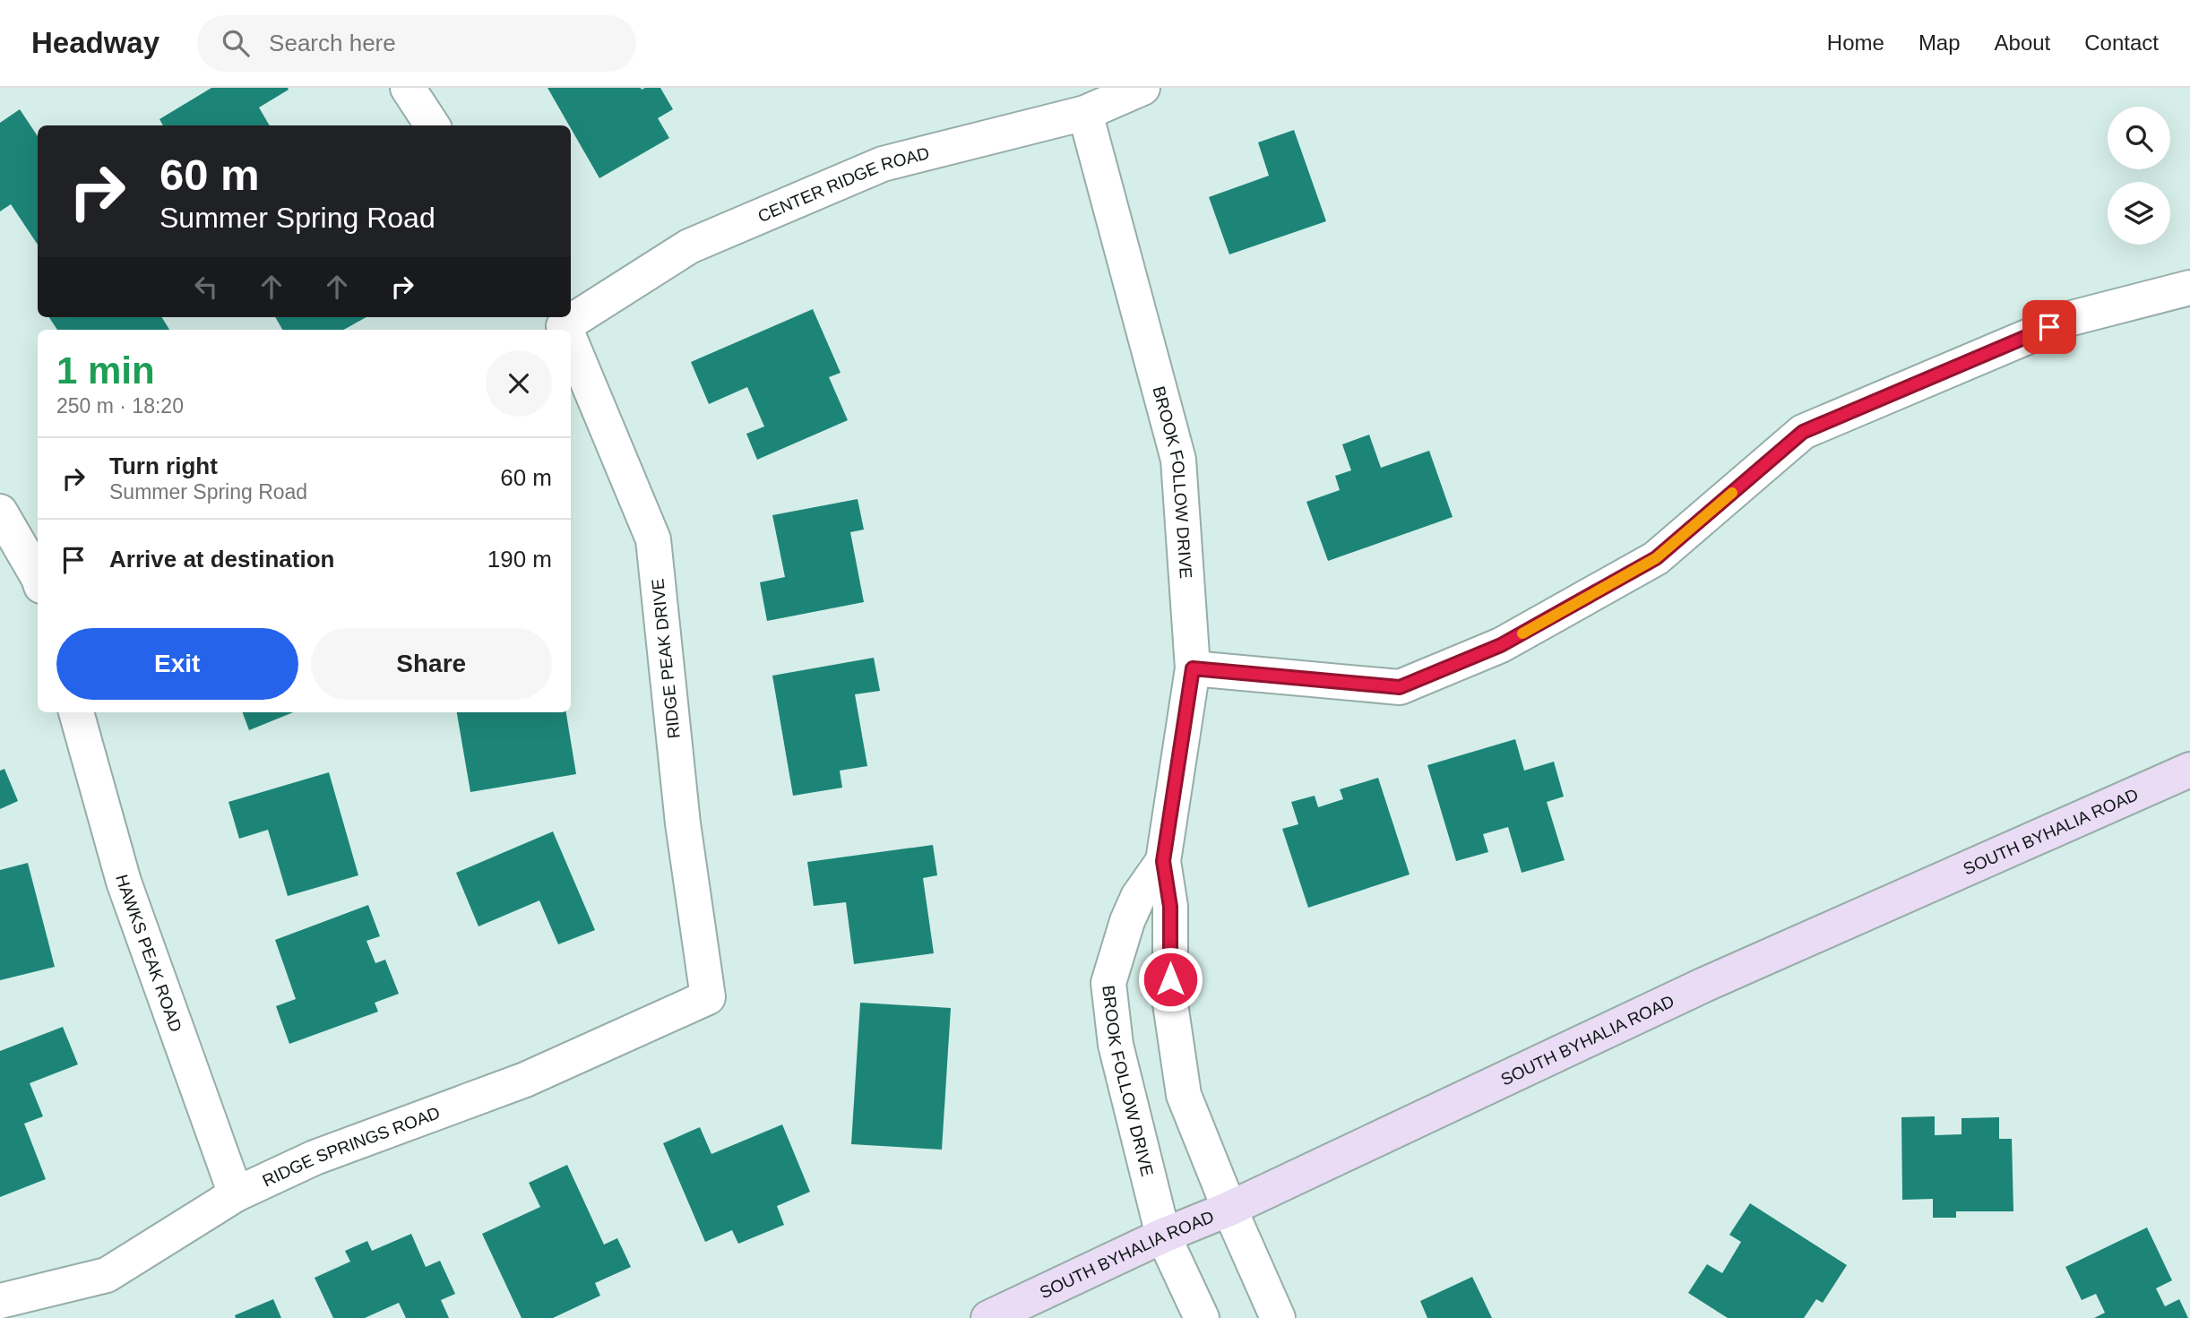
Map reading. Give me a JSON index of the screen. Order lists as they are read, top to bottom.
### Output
{
  "streets": {
    "main road": ["SOUTH BYHALIA ROAD"],
    "street": [
      "CENTER RIDGE ROAD",
      "BROOK FOLLOW DRIVE",
      "RIDGE PEAK DRIVE",
      "HAWKS PEAK ROAD",
      "RIDGE SPRINGS ROAD"
    ]
  },
  "crossings": [
    ["CENTER RIDGE ROAD", "BROOK FOLLOW DRIVE"],
    ["BROOK FOLLOW DRIVE", "SOUTH BYHALIA ROAD"],
    ["RIDGE PEAK DRIVE", "RIDGE SPRINGS ROAD"],
    ["HAWKS PEAK ROAD", "RIDGE SPRINGS ROAD"]
  ],
  "page": {
    "header": "Headway",
    "search": "Search here",
    "nav": [
      "Home",
      "Map",
      "About",
      "Contact"
    ],
    "turn": ["60 m", "Summer Spring Road"],
    "heading": ["1 min", "250 m · 18:20"],
    "list": [
      {
        "name": "Turn right",
        "note": "Summer Spring Road",
        "value": "60 m"
      },
      {
        "name": "Arrive at destination",
        "value": "190 m"
      }
    ],
    "buttons": ["Exit", "Share"]
  }
}
